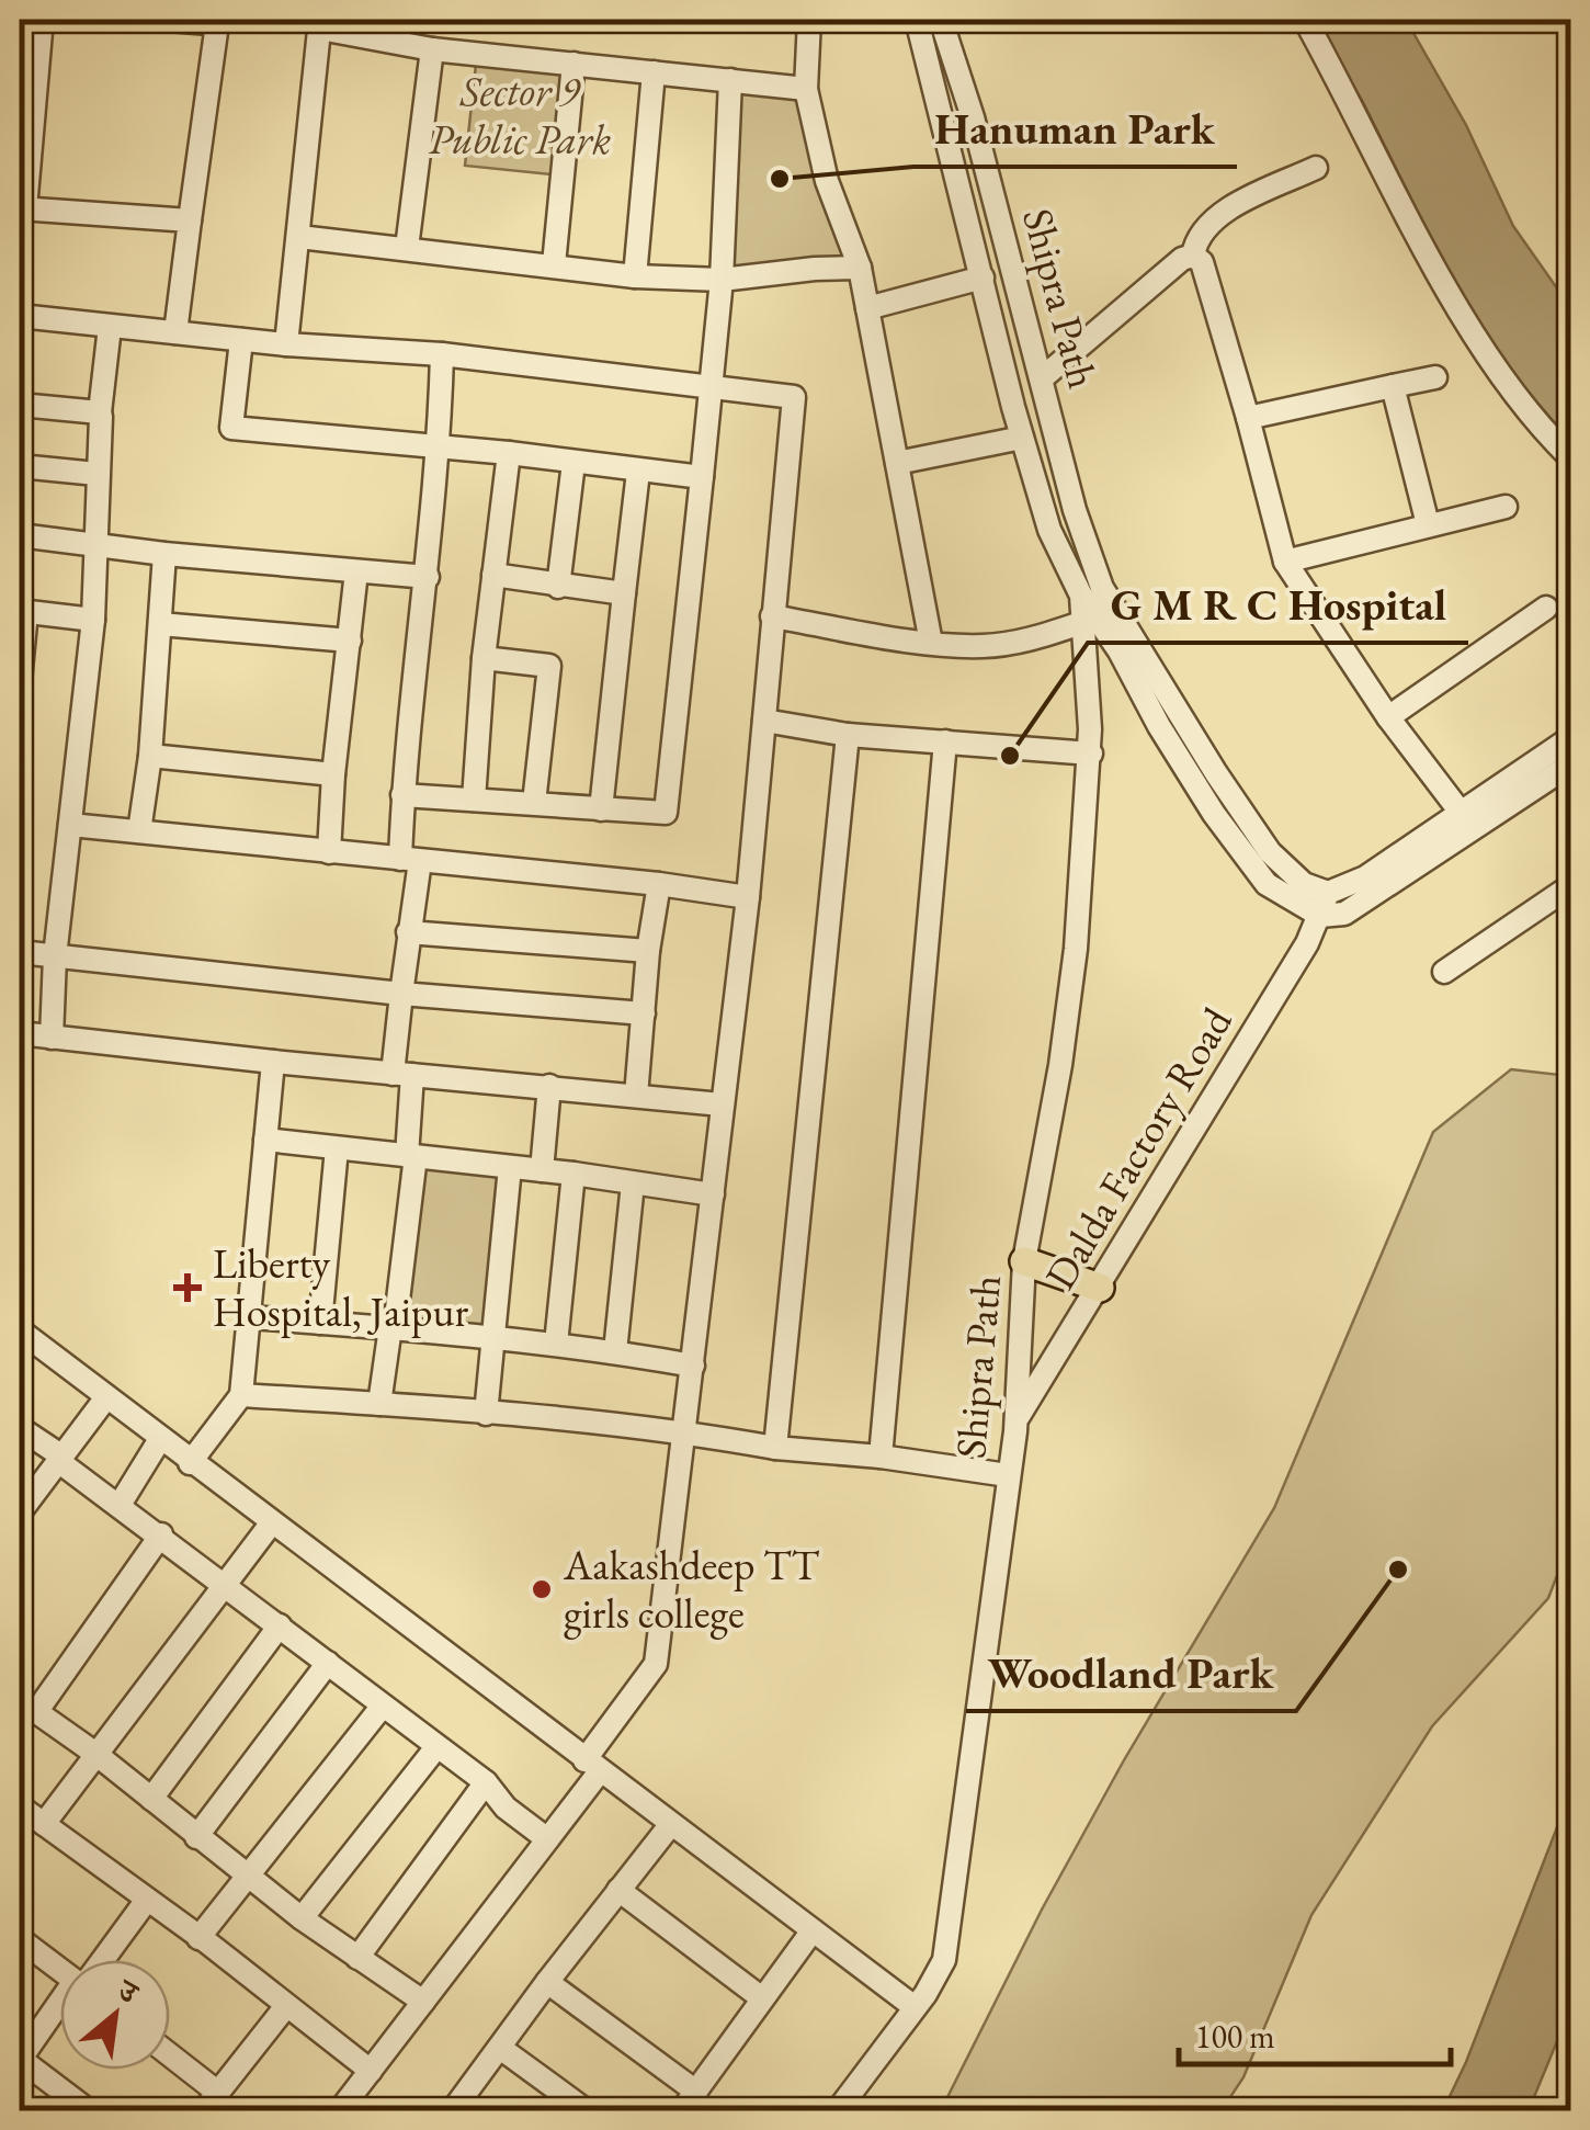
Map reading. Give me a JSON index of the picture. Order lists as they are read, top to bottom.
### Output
{
  "streets": {
    "street": ["Shipra Path", "Dalda Factory Road"]
  },
  "crossings": [
    ["Shipra Path", "Dalda Factory Road"]
  ],
  "parks": ["Sector 9 Public Park"],
  "places": {
    "other": [
      "Hanuman Park",
      "G M R C Hospital",
      "Woodland Park",
      "Aakashdeep TT girls college"
    ],
    "health": ["Liberty Hospital, Jaipur"]
  },
  "scale_bar": "100 m",
  "north": "top right"
}
